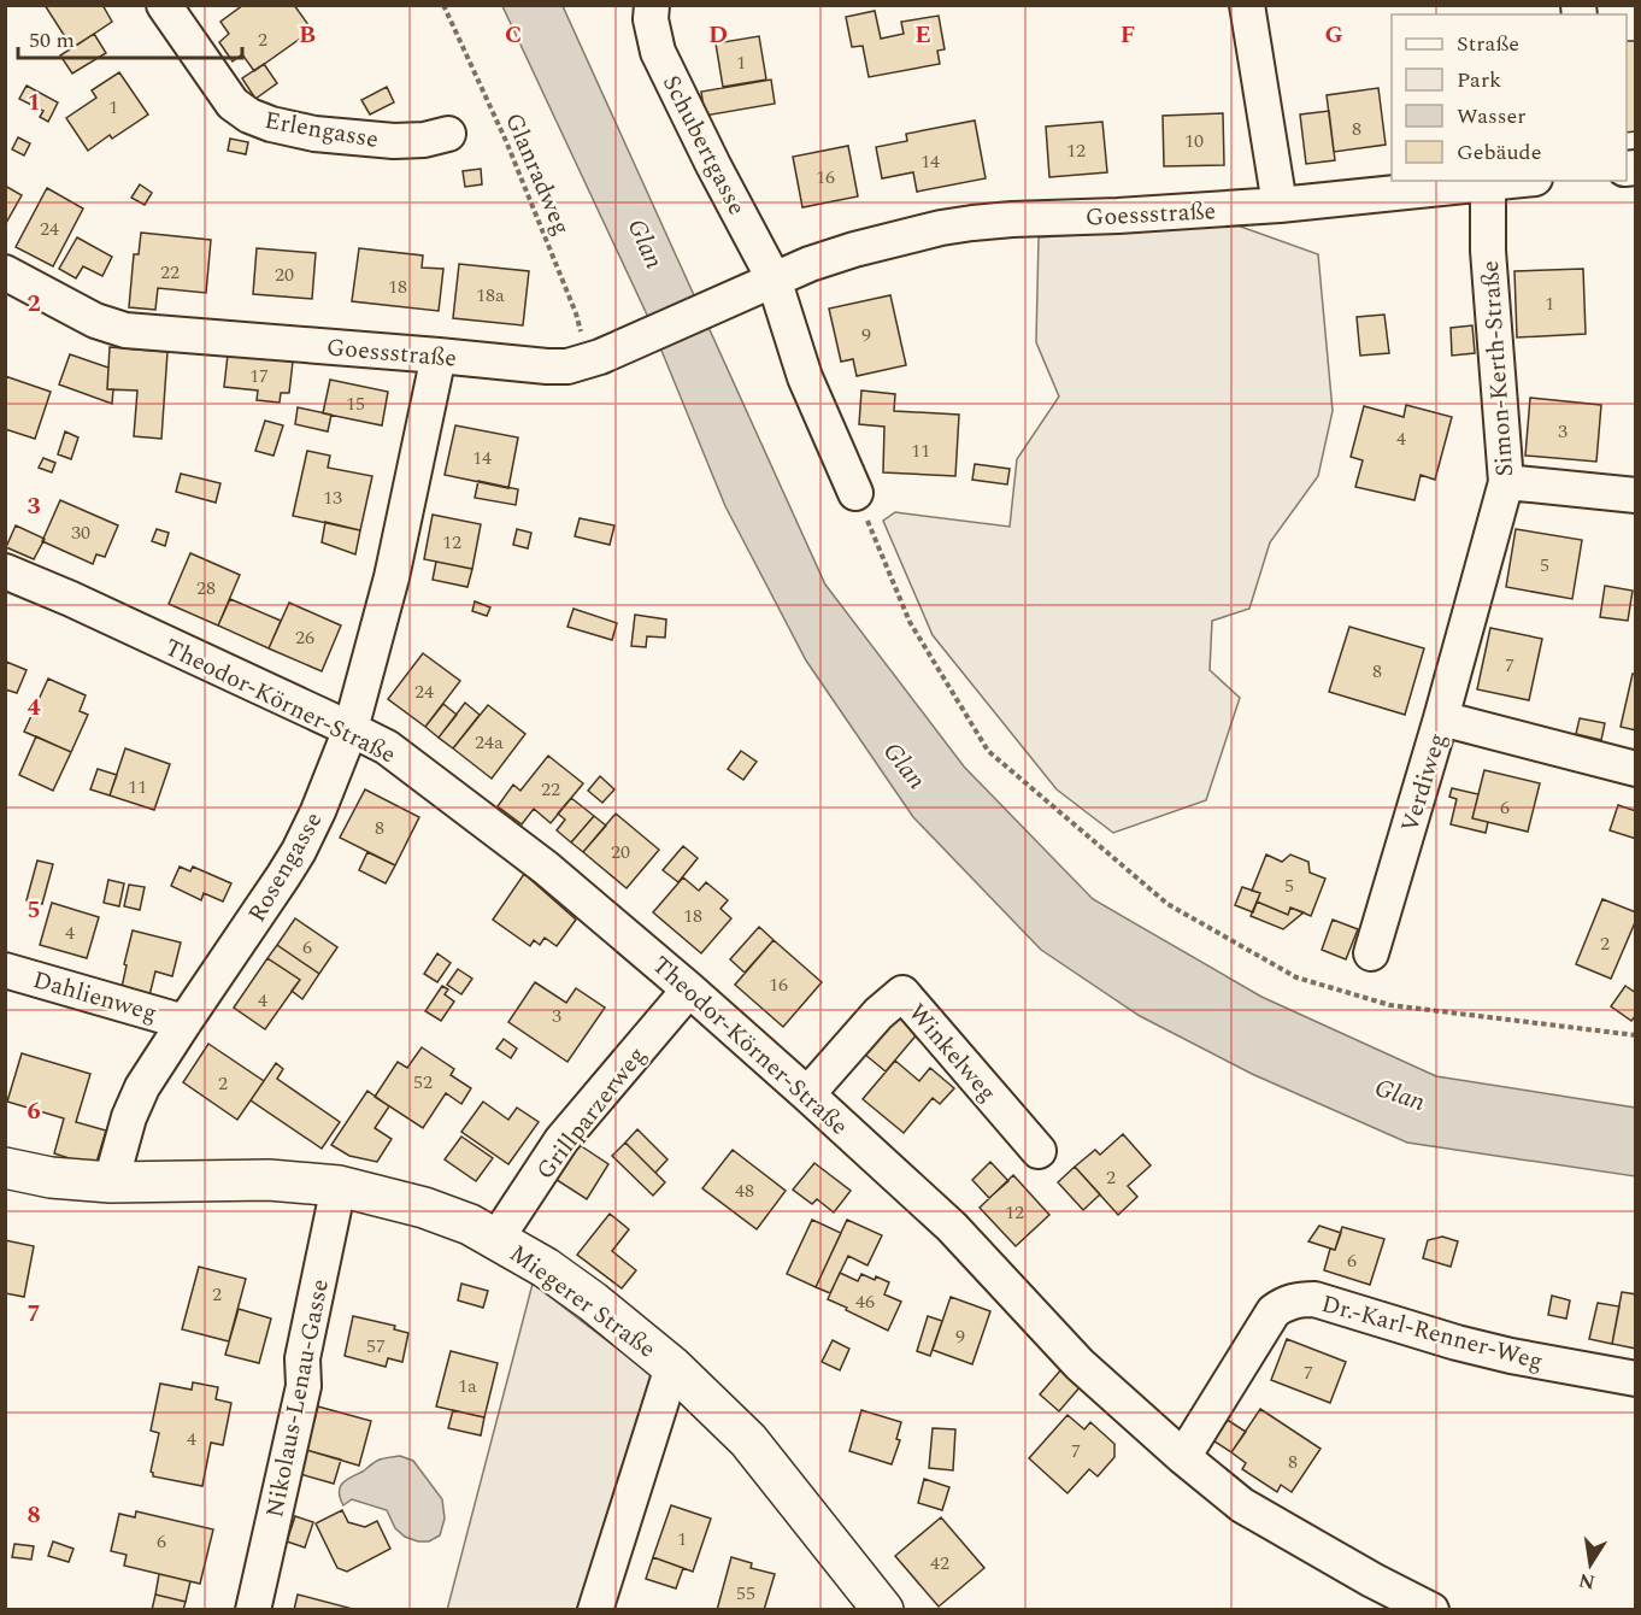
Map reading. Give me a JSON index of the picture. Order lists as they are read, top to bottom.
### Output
{
  "streets": {
    "main road": ["Miegerer Straße"],
    "street": [
      "Erlengasse",
      "Schubertgasse",
      "Goessstraße",
      "Simon-Kerth-Straße",
      "Theodor-Körner-Straße",
      "Verdiweg",
      "Rosengasse",
      "Dahlienweg",
      "Winkelweg",
      "Grillparzerweg",
      "Dr.-Karl-Renner-Weg",
      "Nikolaus-Lenau-Gasse"
    ],
    "path": ["Glanradweg"]
  },
  "crossings": [
    ["Schubertgasse", "Goessstraße"],
    ["Glanradweg", "Goessstraße"],
    ["Goessstraße", "Simon-Kerth-Straße"],
    ["Goessstraße", "Rosengasse"],
    ["Simon-Kerth-Straße", "Verdiweg"],
    ["Theodor-Körner-Straße", "Rosengasse"],
    ["Theodor-Körner-Straße", "Winkelweg"],
    ["Theodor-Körner-Straße", "Grillparzerweg"],
    ["Theodor-Körner-Straße", "Dr.-Karl-Renner-Weg"],
    ["Rosengasse", "Dahlienweg"],
    ["Rosengasse", "Miegerer Straße"],
    ["Grillparzerweg", "Miegerer Straße"],
    ["Miegerer Straße", "Nikolaus-Lenau-Gasse"]
  ],
  "water": ["Glan"],
  "house_numbers": [
    "2",
    "1",
    "1",
    "8",
    "10",
    "12",
    "14",
    "16",
    "24",
    "22",
    "20",
    "18",
    "18a",
    "1",
    "9",
    "17",
    "15",
    "3",
    "4",
    "11",
    "14",
    "13",
    "30",
    "12",
    "5",
    "28",
    "26",
    "7",
    "8",
    "24",
    "24a",
    "11",
    "22",
    "6",
    "8",
    "20",
    "5",
    "18",
    "4",
    "2",
    "6",
    "16",
    "4",
    "3",
    "52",
    "2",
    "2",
    "48",
    "12",
    "6",
    "2",
    "46",
    "9",
    "57",
    "7",
    "1a",
    "4",
    "7",
    "8",
    "1",
    "6",
    "42",
    "55"
  ],
  "legend": [
    "Straße",
    "Park",
    "Wasser",
    "Gebäude"
  ],
  "scale_bar": "50 m",
  "north": "bottom",
  "grid": {
    "columns": [
      "B",
      "C",
      "D",
      "E",
      "F",
      "G"
    ],
    "rows": [
      "1",
      "2",
      "3",
      "4",
      "5",
      "6",
      "7",
      "8"
    ]
  }
}
